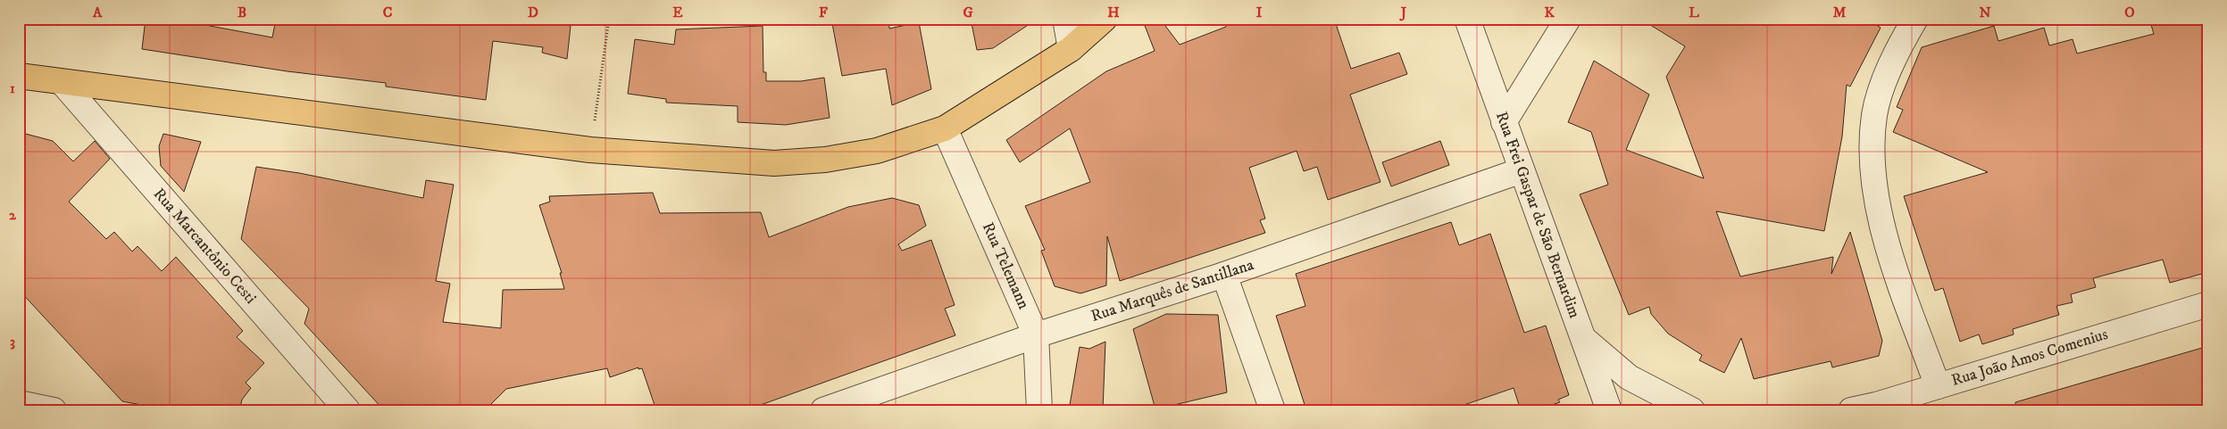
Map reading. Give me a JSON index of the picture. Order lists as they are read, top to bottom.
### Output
{
  "streets": {
    "street": [
      "Rua Frei Gaspar de São Bernardim",
      "Rua Marcantônio Cesti",
      "Rua Telemann",
      "Rua Marquês de Santillana",
      "Rua João Amos Comenius"
    ]
  },
  "crossings": [
    ["Rua Frei Gaspar de São Bernardim", "Rua Marquês de Santillana"],
    ["Rua Telemann", "Rua Marquês de Santillana"]
  ],
  "grid": {
    "columns": [
      "A",
      "B",
      "C",
      "D",
      "E",
      "F",
      "G",
      "H",
      "I",
      "J",
      "K",
      "L",
      "M",
      "N",
      "O"
    ],
    "rows": ["1", "2", "3"]
  }
}
